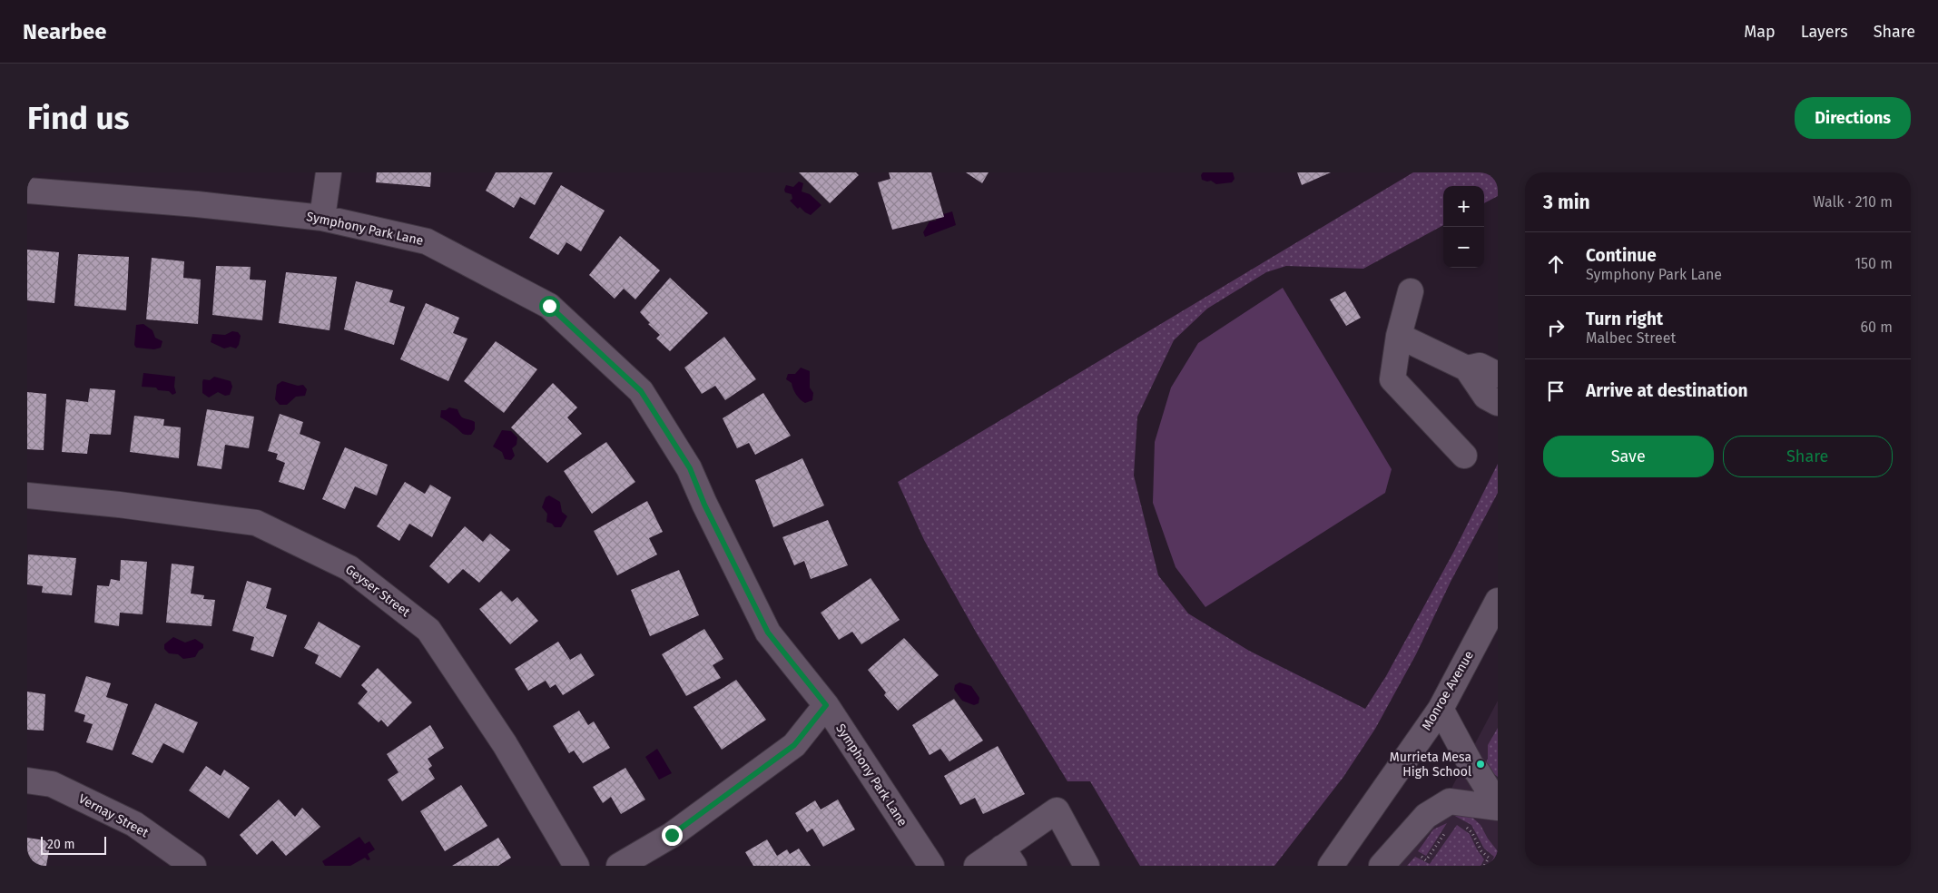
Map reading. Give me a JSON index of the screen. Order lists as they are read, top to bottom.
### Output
{
  "streets": {
    "street": [
      "Symphony Park Lane",
      "Geyser Street",
      "Monroe Avenue",
      "Vernay Street"
    ]
  },
  "places": ["Murrieta Mesa High School"],
  "scale_bar": "20 m",
  "page": {
    "header": "Nearbee",
    "nav": ["Map", "Layers", "Share"],
    "buttons": [
      "Directions",
      ["Save", "Share"]
    ],
    "title": "Find us",
    "heading": ["3 min", "Walk · 210 m"],
    "map_buttons": ["+", "−"],
    "list": [
      ["Continue", "Symphony Park Lane", "150 m"],
      ["Turn right", "Malbec Street", "60 m"],
      "Arrive at destination"
    ],
    "scale": "20 m"
  }
}
